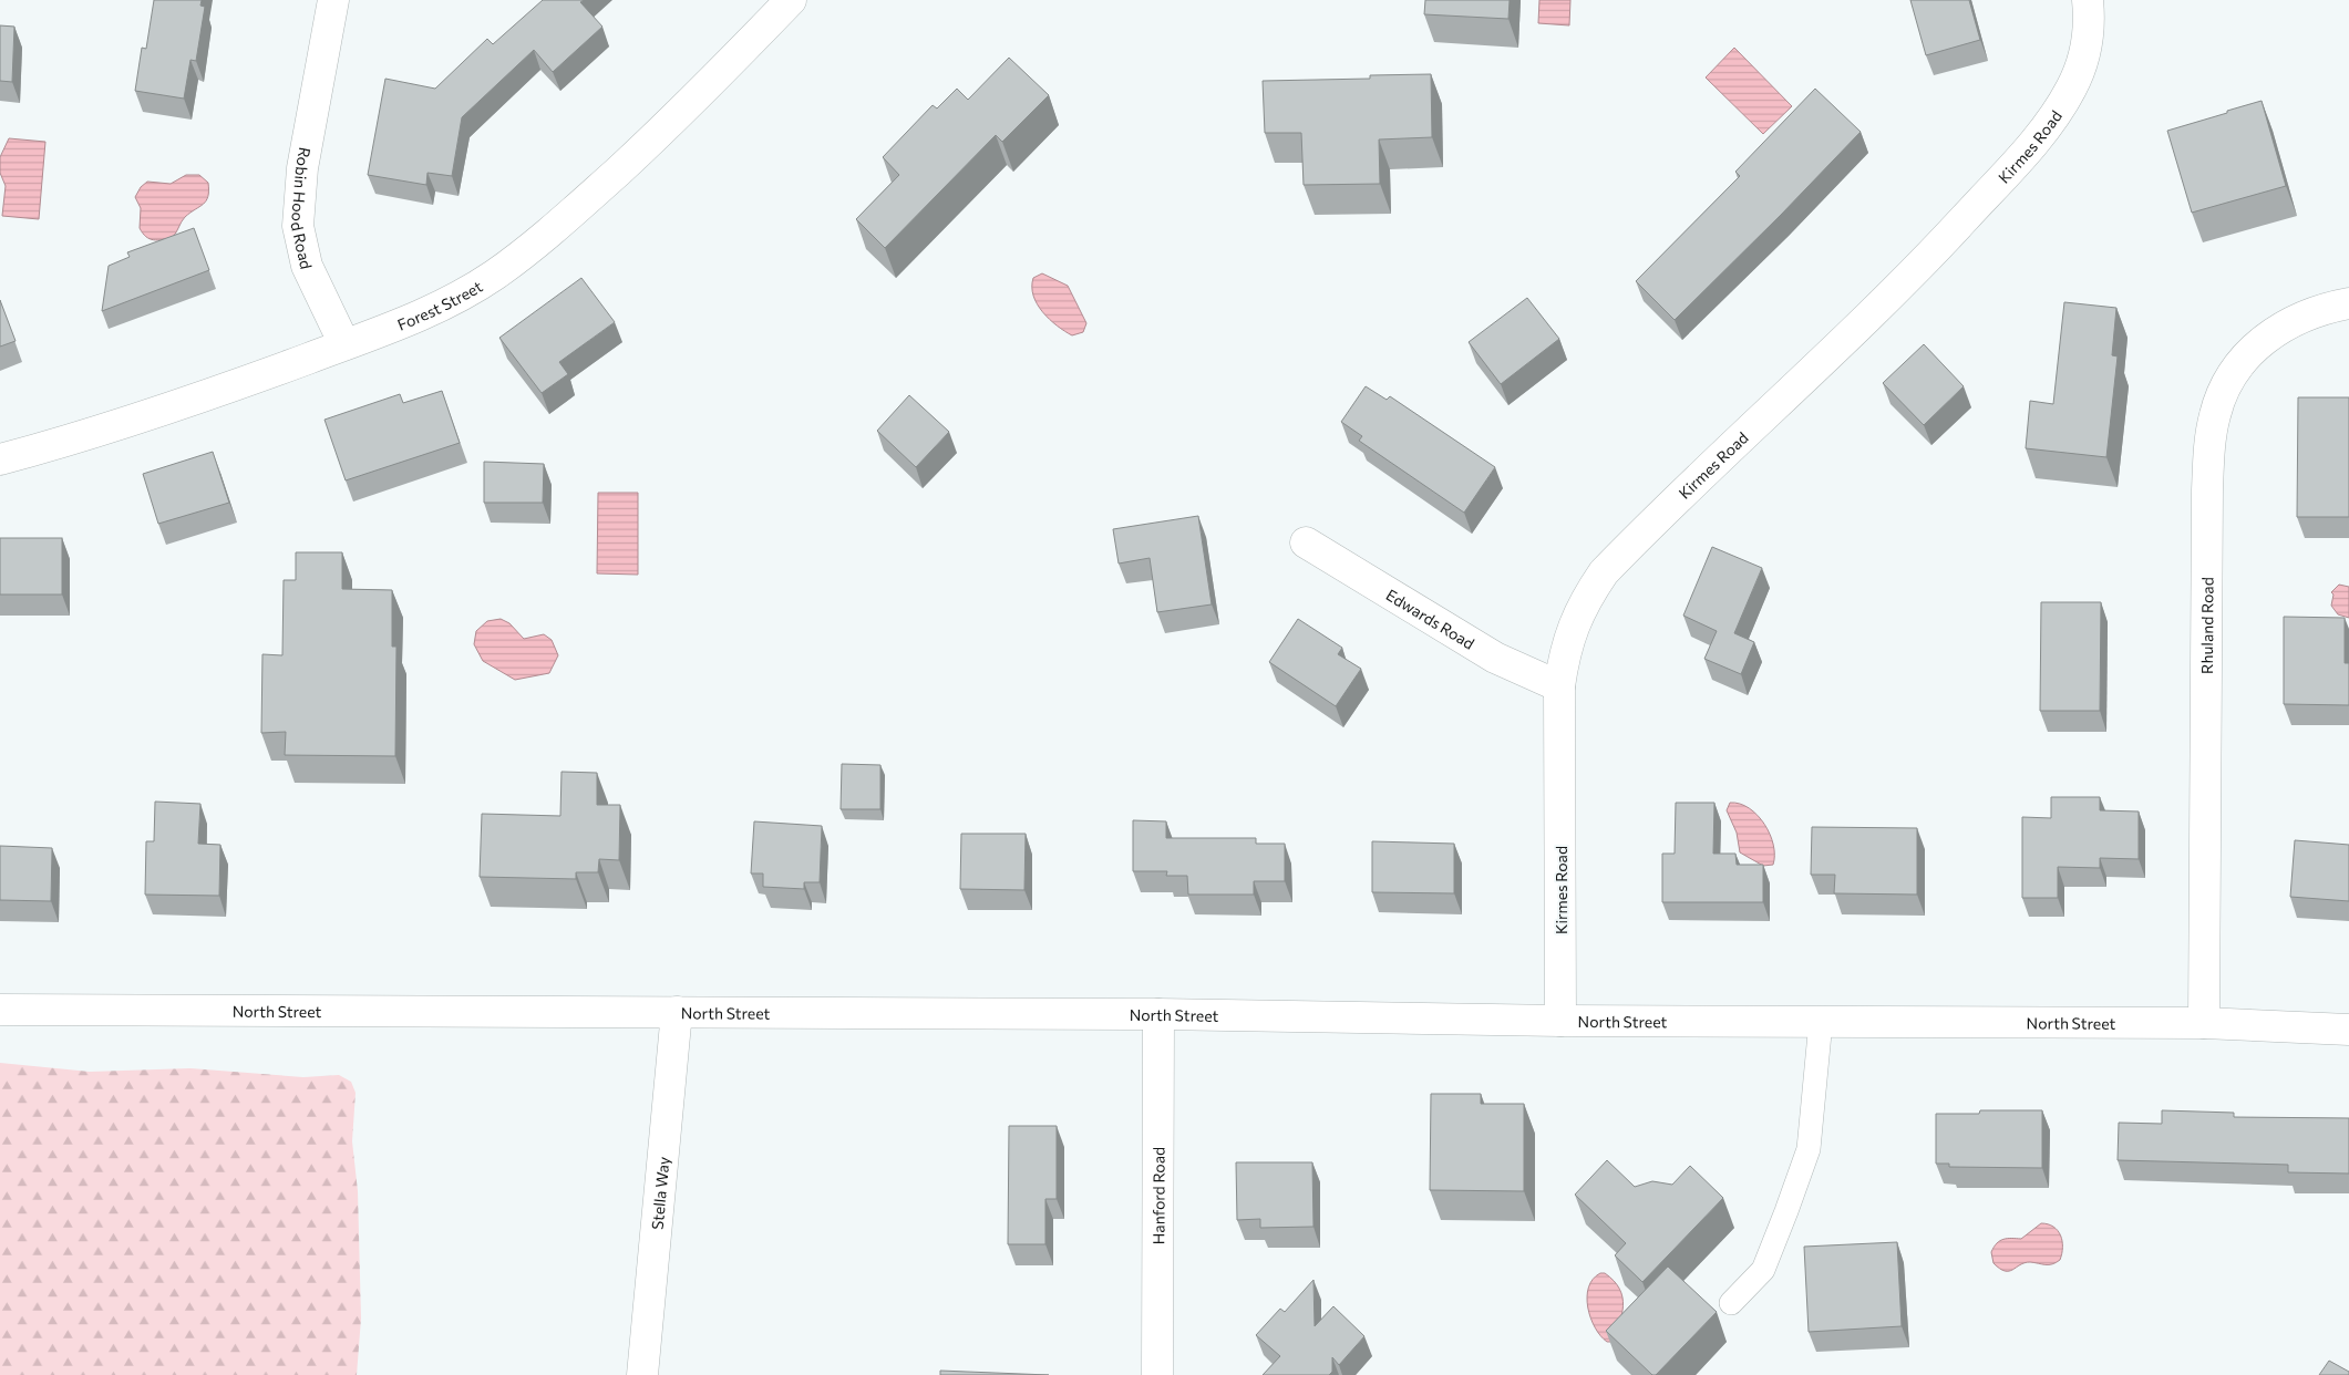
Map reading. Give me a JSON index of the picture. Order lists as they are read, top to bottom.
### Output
{
  "streets": {
    "street": [
      "Kirmes Road",
      "Robin Hood Road",
      "Forest Street",
      "Edwards Road",
      "Rhuland Road",
      "North Street",
      "Stella Way",
      "Hanford Road"
    ]
  },
  "crossings": [
    ["Kirmes Road", "Edwards Road"],
    ["Kirmes Road", "North Street"],
    ["Robin Hood Road", "Forest Street"],
    ["Rhuland Road", "North Street"],
    ["North Street", "Stella Way"],
    ["North Street", "Hanford Road"]
  ]
}
